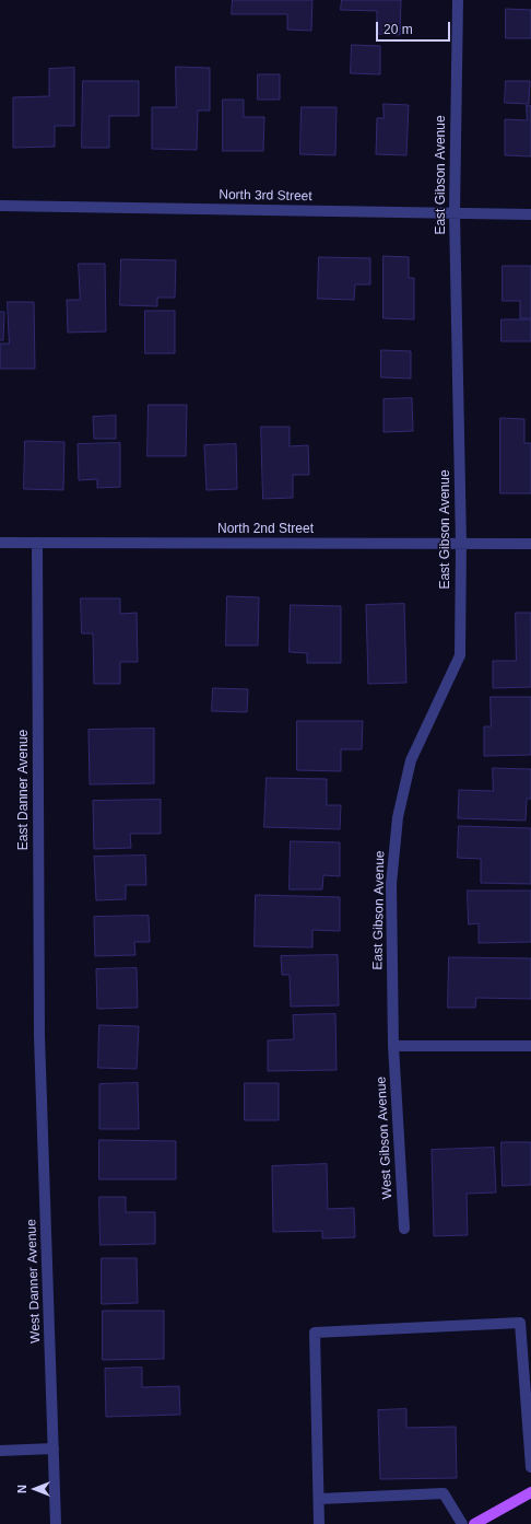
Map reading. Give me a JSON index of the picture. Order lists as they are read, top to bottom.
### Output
{
  "streets": {
    "street": [
      "East Gibson Avenue",
      "North 3rd Street",
      "North 2nd Street",
      "East Danner Avenue",
      "West Gibson Avenue",
      "West Danner Avenue"
    ]
  },
  "crossings": [
    ["East Gibson Avenue", "North 3rd Street"],
    ["East Gibson Avenue", "North 2nd Street"],
    ["East Gibson Avenue", "West Gibson Avenue"],
    ["North 2nd Street", "East Danner Avenue"],
    ["East Danner Avenue", "West Danner Avenue"]
  ],
  "scale_bar": "20 m",
  "north": "left"
}
